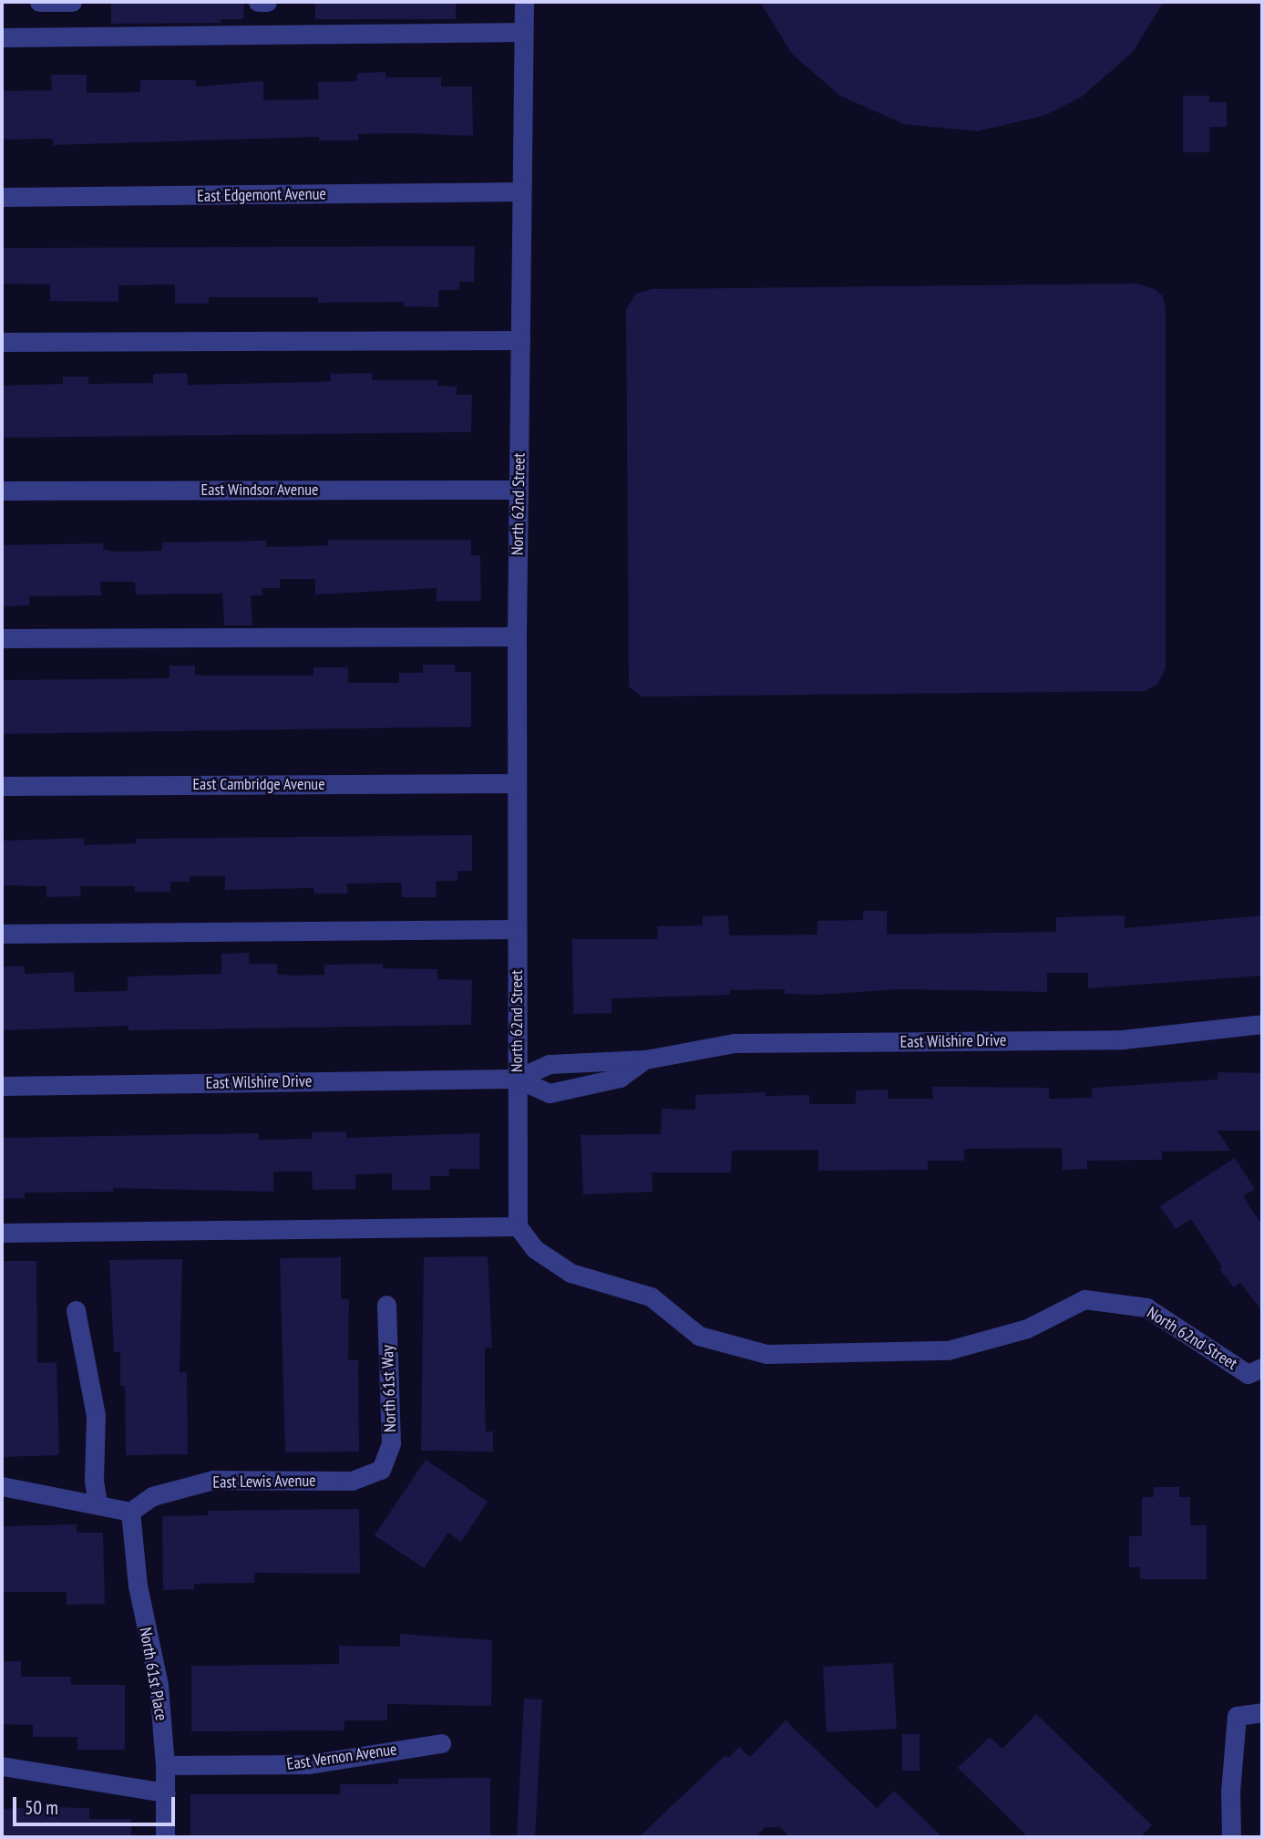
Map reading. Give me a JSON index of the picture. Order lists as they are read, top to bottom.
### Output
{
  "streets": {
    "street": [
      "East Edgemont Avenue",
      "East Windsor Avenue",
      "North 62nd Street",
      "East Cambridge Avenue",
      "East Wilshire Drive",
      "North 61st Way",
      "East Lewis Avenue",
      "North 61st Place",
      "East Vernon Avenue"
    ]
  },
  "crossings": [
    ["East Edgemont Avenue", "North 62nd Street"],
    ["East Windsor Avenue", "North 62nd Street"],
    ["North 62nd Street", "East Cambridge Avenue"],
    ["North 62nd Street", "East Wilshire Drive"],
    ["North 61st Way", "East Lewis Avenue"],
    ["East Lewis Avenue", "North 61st Place"],
    ["North 61st Place", "East Vernon Avenue"]
  ],
  "scale_bar": "50 m"
}
